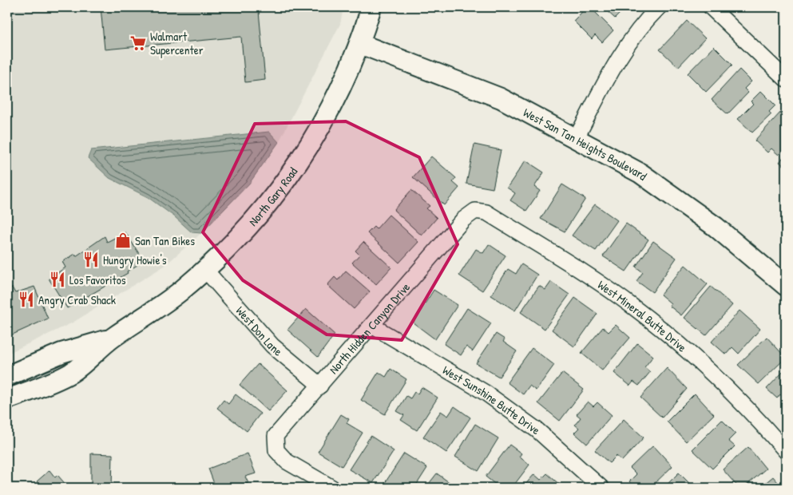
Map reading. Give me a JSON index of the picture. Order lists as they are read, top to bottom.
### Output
{
  "streets": {
    "street": [
      "West San Tan Heights Boulevard",
      "North Gary Road",
      "West Mineral Butte Drive",
      "North Hidden Canyon Drive",
      "West Don Lane",
      "West Sunshine Butte Drive"
    ]
  },
  "crossings": [
    ["West San Tan Heights Boulevard", "North Gary Road"],
    ["North Gary Road", "West Don Lane"],
    ["West Mineral Butte Drive", "North Hidden Canyon Drive"],
    ["North Hidden Canyon Drive", "West Don Lane"],
    ["North Hidden Canyon Drive", "West Sunshine Butte Drive"]
  ],
  "places": {
    "supermarket": ["Walmart Supercenter"],
    "shop": ["San Tan Bikes"],
    "restaurant": ["Hungry Howie's", "Los Favoritos", "Angry Crab Shack"]
  }
}
